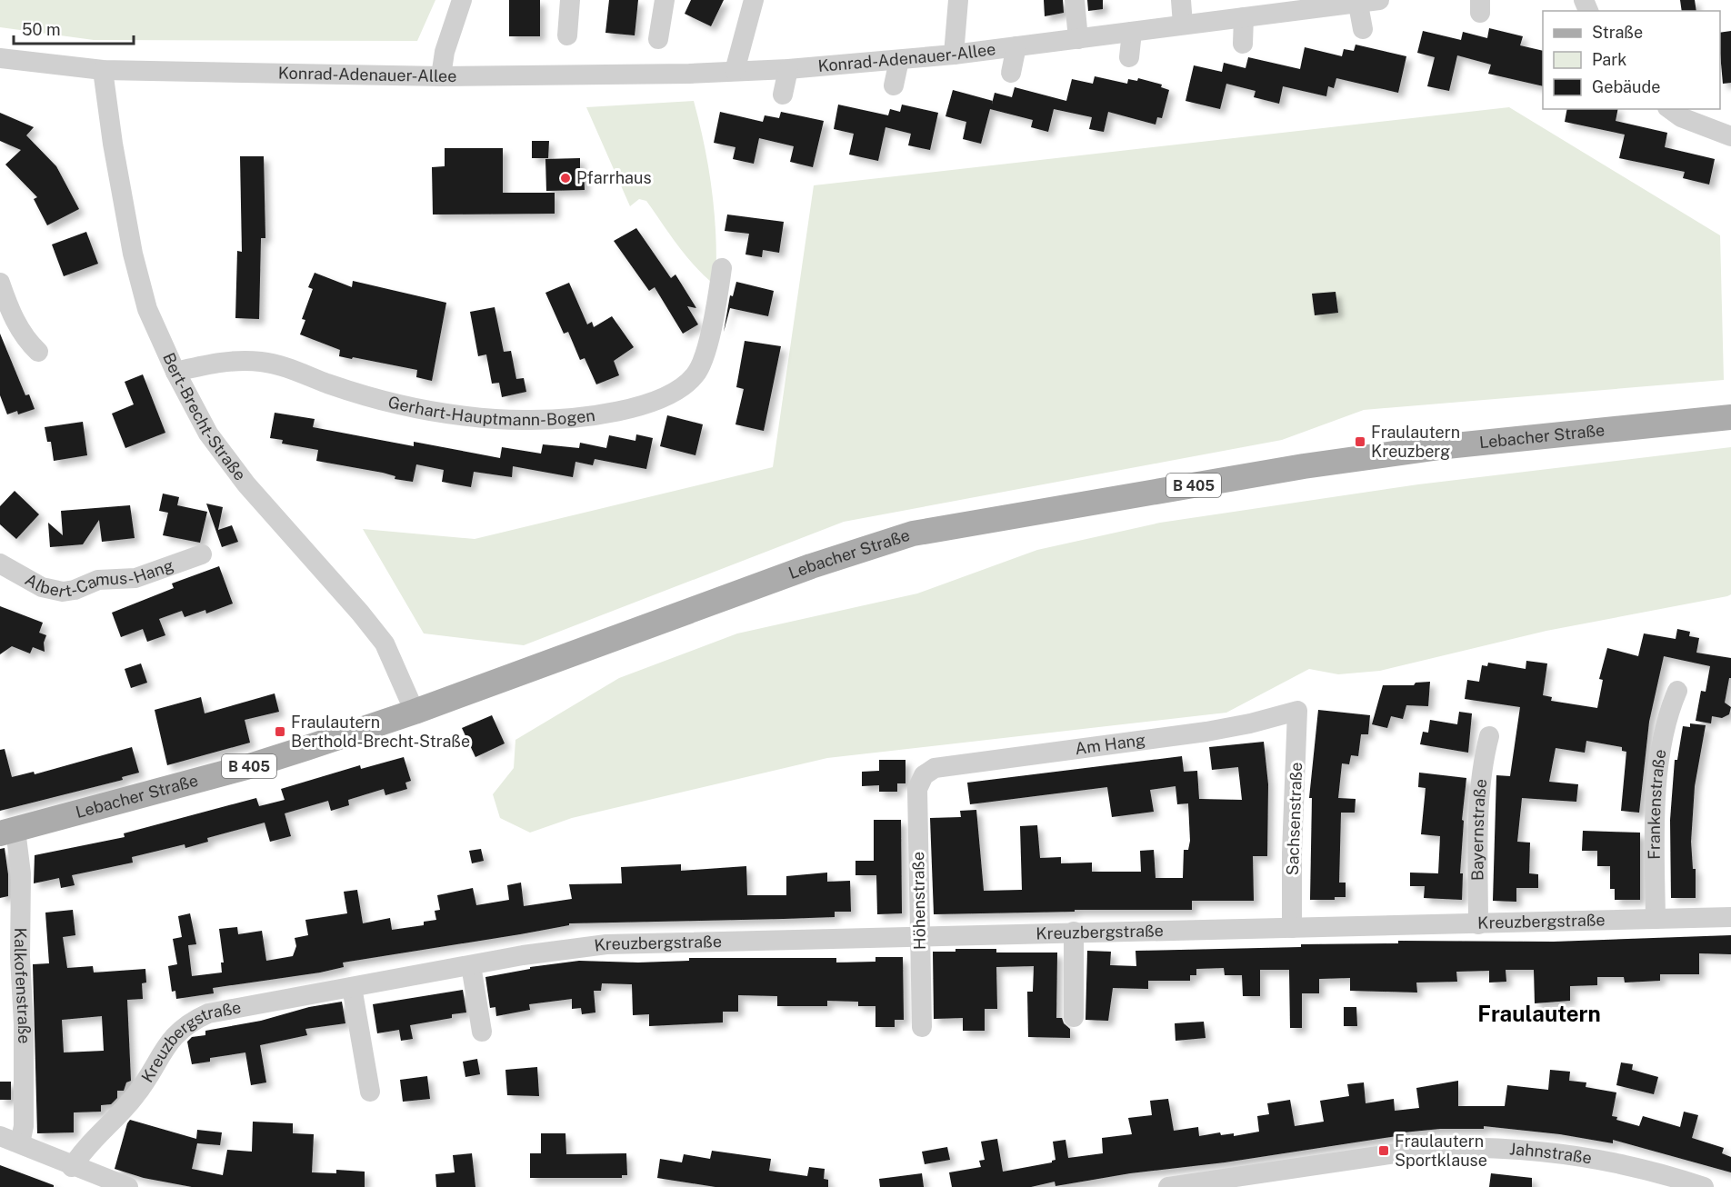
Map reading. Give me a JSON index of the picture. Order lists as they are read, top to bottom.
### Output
{
  "streets": {
    "main road": ["Lebacher Straße", "B 405"],
    "street": [
      "Konrad-Adenauer-Allee",
      "Gerhart-Hauptmann-Bogen",
      "Bert-Brecht-Straße",
      "Albert-Camus-Hang",
      "Am Hang",
      "Frankenstraße",
      "Sachsenstraße",
      "Bayernstraße",
      "Höhenstraße",
      "Kreuzbergstraße",
      "Kalkofenstraße",
      "Jahnstraße"
    ]
  },
  "crossings": [
    ["Konrad-Adenauer-Allee", "Bert-Brecht-Straße"],
    ["Gerhart-Hauptmann-Bogen", "Bert-Brecht-Straße"],
    ["Bert-Brecht-Straße", "Lebacher Straße"],
    ["Lebacher Straße", "Kalkofenstraße"],
    ["Am Hang", "Sachsenstraße"],
    ["Am Hang", "Höhenstraße"],
    ["Frankenstraße", "Kreuzbergstraße"],
    ["Sachsenstraße", "Kreuzbergstraße"],
    ["Bayernstraße", "Kreuzbergstraße"],
    ["Höhenstraße", "Kreuzbergstraße"]
  ],
  "districts": ["Fraulautern"],
  "places": {
    "other": ["Pfarrhaus"],
    "transit": ["Fraulautern Kreuzberg", "Fraulautern Berthold-Brecht-Straße", "Fraulautern Sportklause"]
  },
  "legend": ["Straße", "Park", "Gebäude"],
  "scale_bar": "50 m"
}
